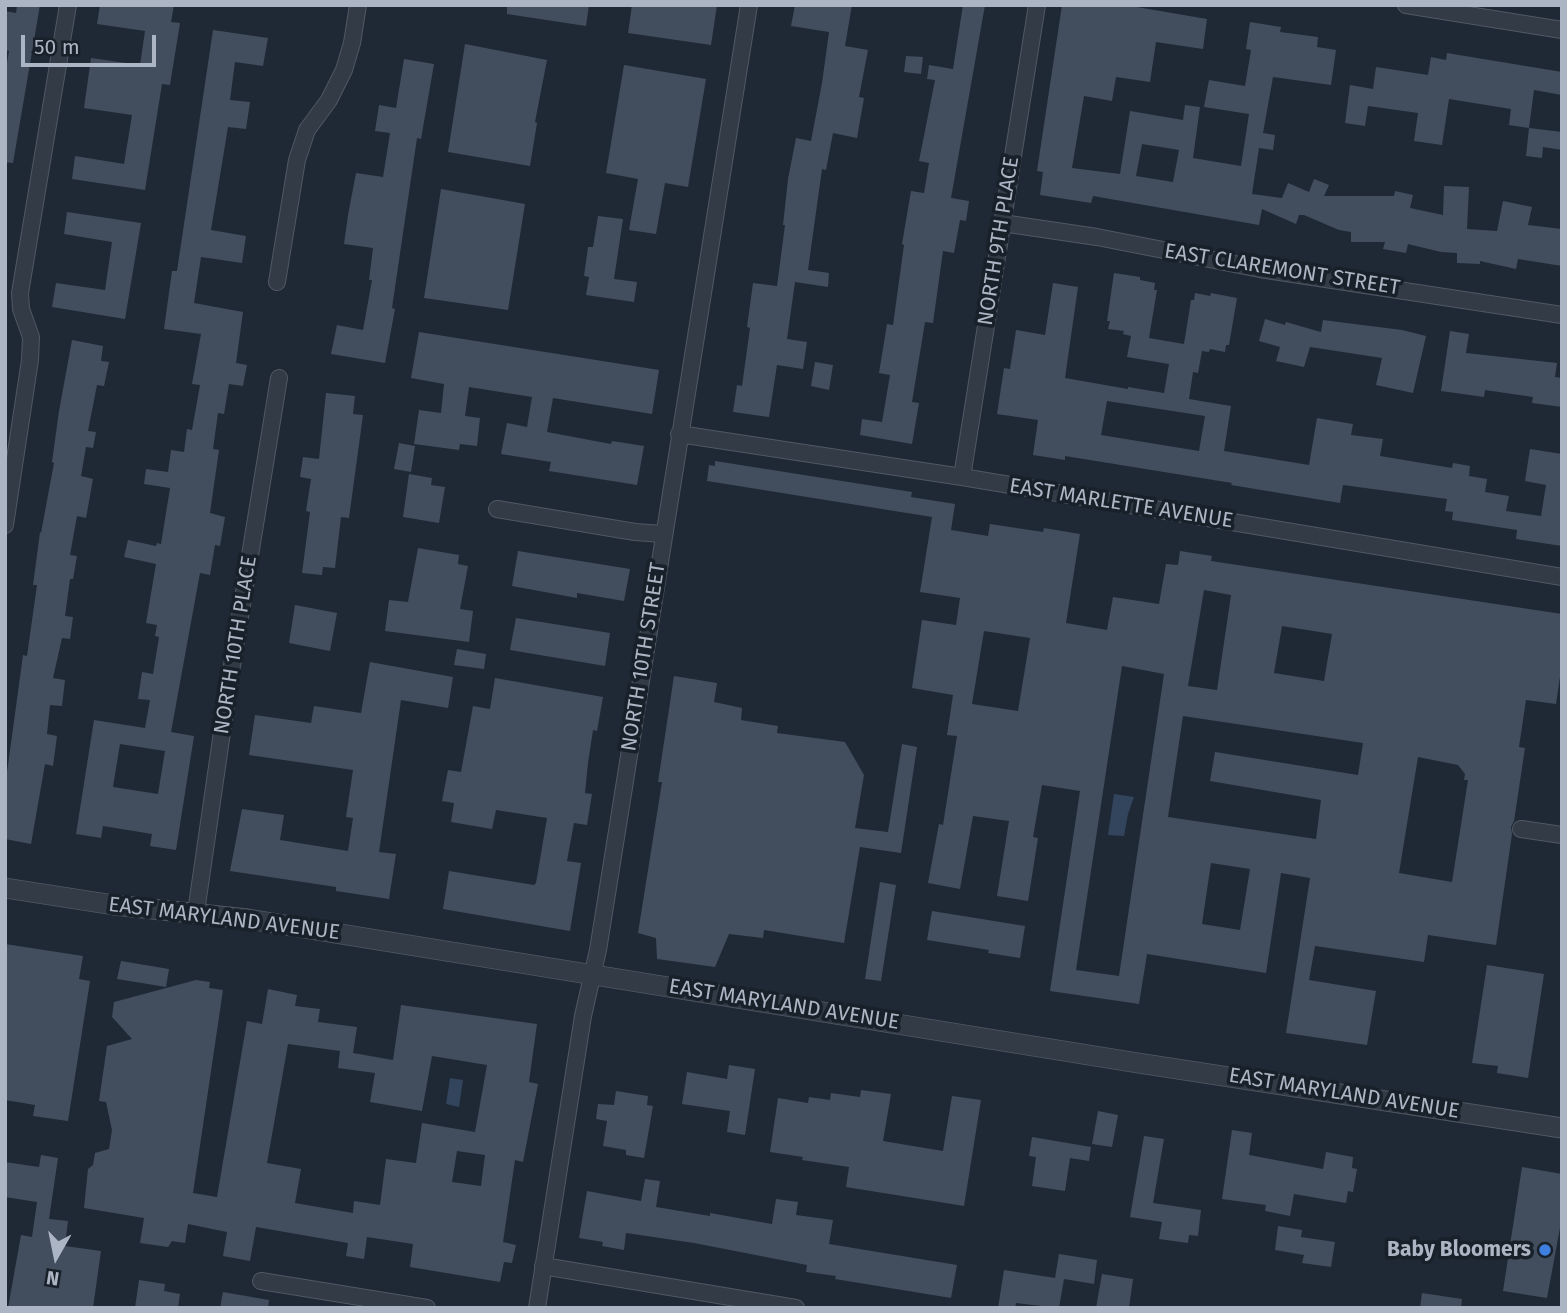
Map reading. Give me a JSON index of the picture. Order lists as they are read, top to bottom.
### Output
{
  "streets": {
    "street": [
      "NORTH 9TH PLACE",
      "EAST CLAREMONT STREET",
      "EAST MARLETTE AVENUE",
      "NORTH 10TH PLACE",
      "NORTH 10TH STREET",
      "EAST MARYLAND AVENUE"
    ]
  },
  "crossings": [
    ["NORTH 9TH PLACE", "EAST CLAREMONT STREET"],
    ["NORTH 9TH PLACE", "EAST MARLETTE AVENUE"],
    ["EAST MARLETTE AVENUE", "NORTH 10TH STREET"],
    ["NORTH 10TH PLACE", "EAST MARYLAND AVENUE"],
    ["NORTH 10TH STREET", "EAST MARYLAND AVENUE"]
  ],
  "places": ["Baby Bloomers"],
  "scale_bar": "50 m",
  "north": "bottom"
}
